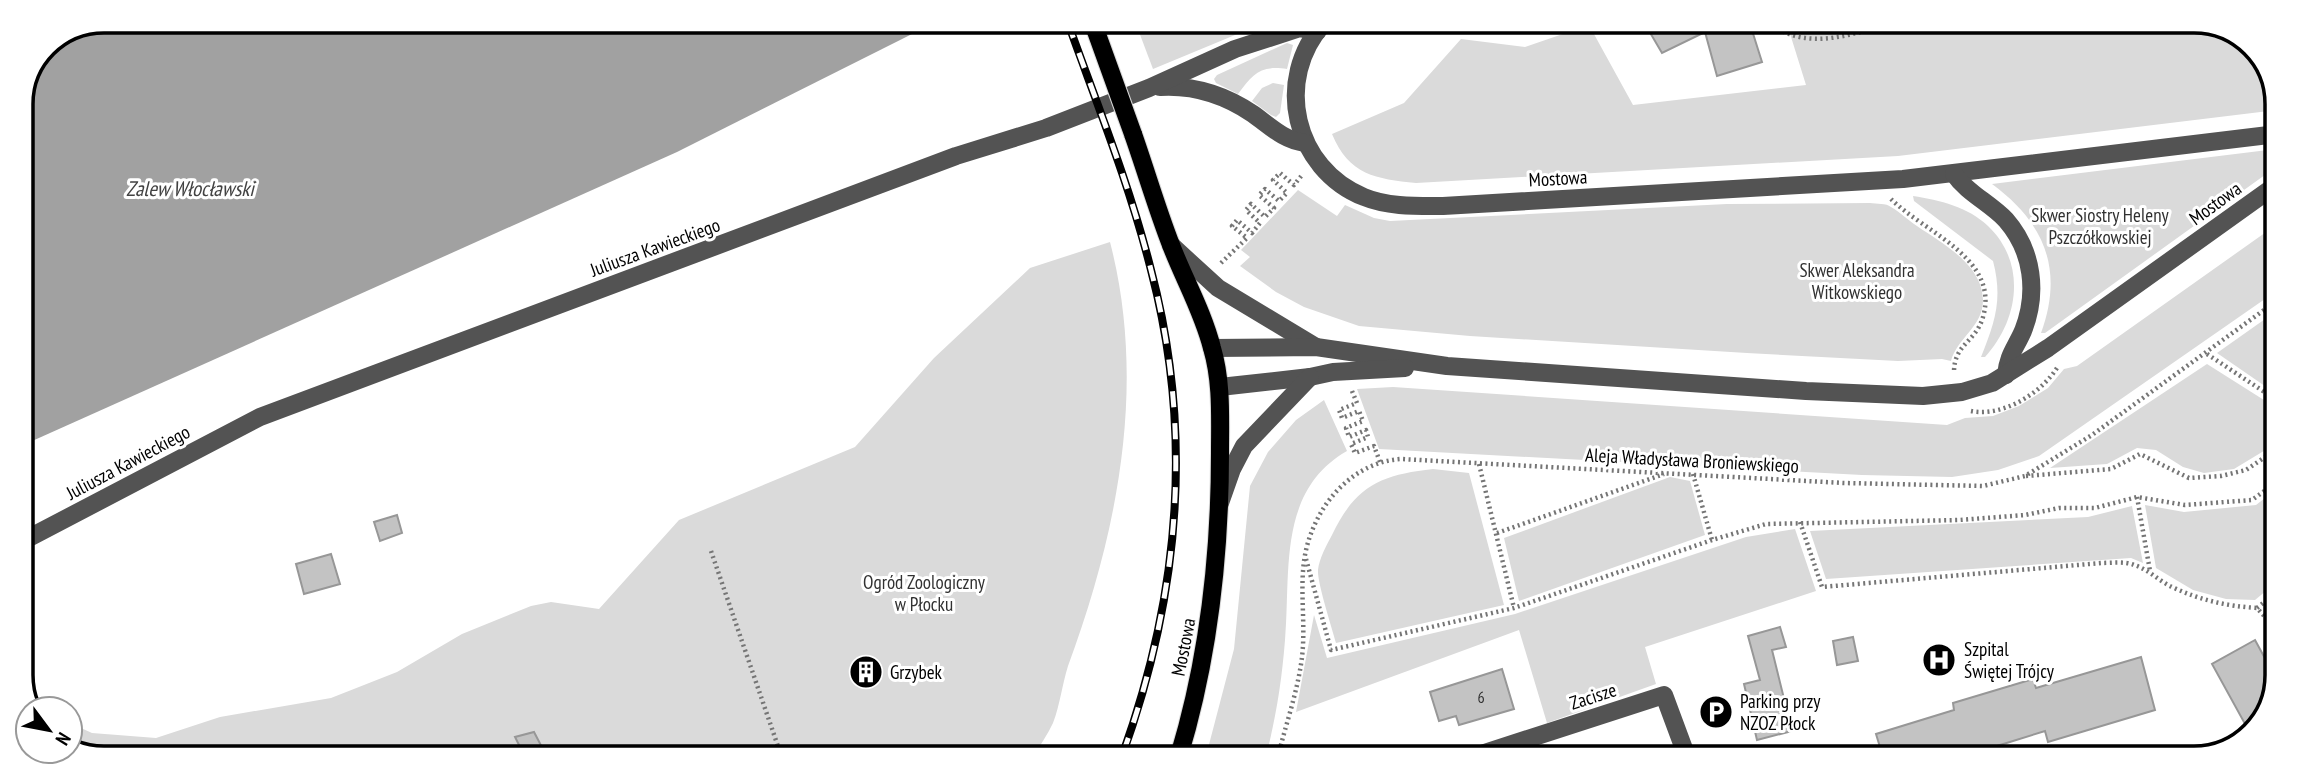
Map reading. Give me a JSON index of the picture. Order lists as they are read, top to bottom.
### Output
{
  "streets": {
    "main road": ["Mostowa"],
    "street": ["Juliusza Kawieckiego", "Zacisze"],
    "path": ["Aleja Władysława Broniewskiego"]
  },
  "water": ["Zalew Włocławski"],
  "parks": ["Skwer Siostry Heleny Pszczółkowskiej", "Skwer Aleksandra Witkowskiego", "Ogród Zoologiczny w Płocku"],
  "places": {
    "hospital": ["Szpital Świętej Trójcy"],
    "building": ["Grzybek"],
    "parking": ["Parking przy NZOZ Płock"]
  },
  "house_numbers": ["6"],
  "north": "bottom right"
}
